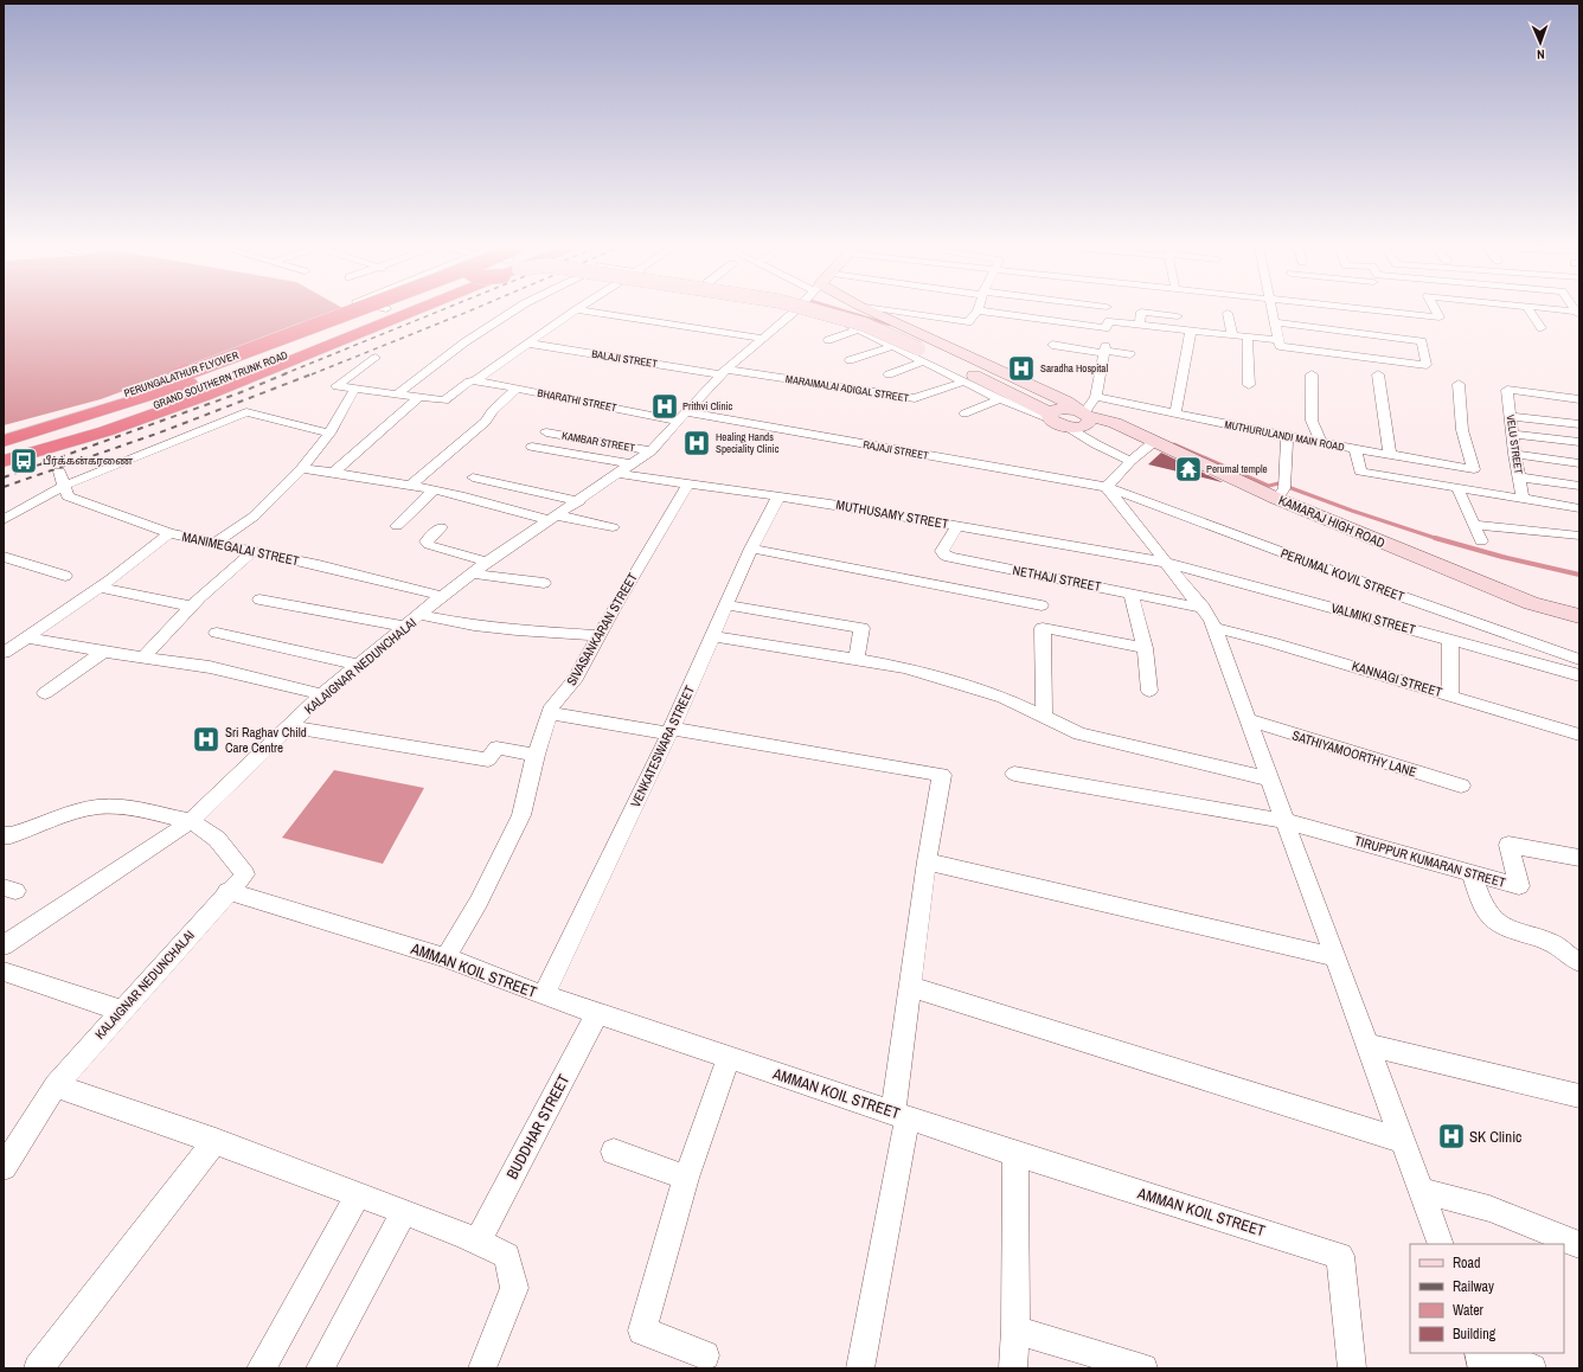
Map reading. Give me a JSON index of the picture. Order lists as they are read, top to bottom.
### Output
{
  "streets": {
    "highway": ["PERUNGALATHUR FLYOVER", "GRAND SOUTHERN TRUNK ROAD"],
    "main road": ["KAMARAJ HIGH ROAD"],
    "street": [
      "BALAJI STREET",
      "MARAIMALAI ADIGAL STREET",
      "BHARATHI STREET",
      "MUTHURULANDI MAIN ROAD",
      "KAMBAR STREET",
      "VELU STREET",
      "RAJAJI STREET",
      "MUTHUSAMY STREET",
      "MANIMEGALAI STREET",
      "PERUMAL KOVIL STREET",
      "NETHAJI STREET",
      "VALMIKI STREET",
      "SIVASANKARAN STREET",
      "KALAIGNAR NEDUNCHALAI",
      "KANNAGI STREET",
      "VENKATESWARA STREET",
      "SATHIYAMOORTHY LANE",
      "TIRUPPUR KUMARAN STREET",
      "AMMAN KOIL STREET",
      "BUDDHAR STREET"
    ]
  },
  "crossings": [
    ["BALAJI STREET", "MARAIMALAI ADIGAL STREET"],
    ["BALAJI STREET", "KALAIGNAR NEDUNCHALAI"],
    ["PERUNGALATHUR FLYOVER", "GRAND SOUTHERN TRUNK ROAD"],
    ["MARAIMALAI ADIGAL STREET", "KALAIGNAR NEDUNCHALAI"],
    ["BHARATHI STREET", "RAJAJI STREET"],
    ["BHARATHI STREET", "KALAIGNAR NEDUNCHALAI"],
    ["KAMBAR STREET", "KALAIGNAR NEDUNCHALAI"],
    ["RAJAJI STREET", "PERUMAL KOVIL STREET"],
    ["RAJAJI STREET", "KALAIGNAR NEDUNCHALAI"],
    ["MUTHUSAMY STREET", "NETHAJI STREET"],
    ["MUTHUSAMY STREET", "VALMIKI STREET"],
    ["MUTHUSAMY STREET", "SIVASANKARAN STREET"],
    ["MUTHUSAMY STREET", "KALAIGNAR NEDUNCHALAI"],
    ["MUTHUSAMY STREET", "VENKATESWARA STREET"],
    ["MANIMEGALAI STREET", "KALAIGNAR NEDUNCHALAI"],
    ["SIVASANKARAN STREET", "AMMAN KOIL STREET"],
    ["KALAIGNAR NEDUNCHALAI", "AMMAN KOIL STREET"],
    ["VENKATESWARA STREET", "AMMAN KOIL STREET"],
    ["AMMAN KOIL STREET", "BUDDHAR STREET"]
  ],
  "places": {
    "hospital": [
      "Saradha Hospital",
      "Prithvi Clinic",
      "Healing Hands Speciality Clinic",
      "Sri Raghav Child Care Centre",
      "SK Clinic"
    ],
    "bus stop": ["பீர்க்கன்கரணை"],
    "temple": ["Perumal temple"]
  },
  "legend": [
    "Road",
    "Railway",
    "Water",
    "Building"
  ],
  "north": "bottom"
}
